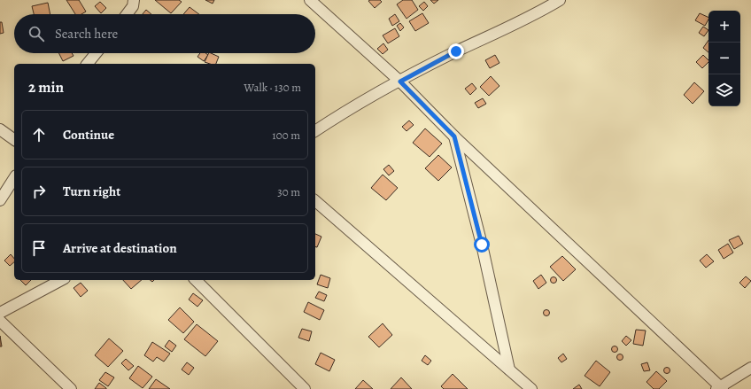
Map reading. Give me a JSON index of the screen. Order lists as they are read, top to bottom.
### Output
{
  "page": {
    "map_buttons": ["+", "−"],
    "search": "Search here",
    "heading": ["2 min", "Walk · 130 m"],
    "list": [
      ["Continue", "100 m"],
      ["Turn right", "30 m"],
      "Arrive at destination"
    ]
  }
}
